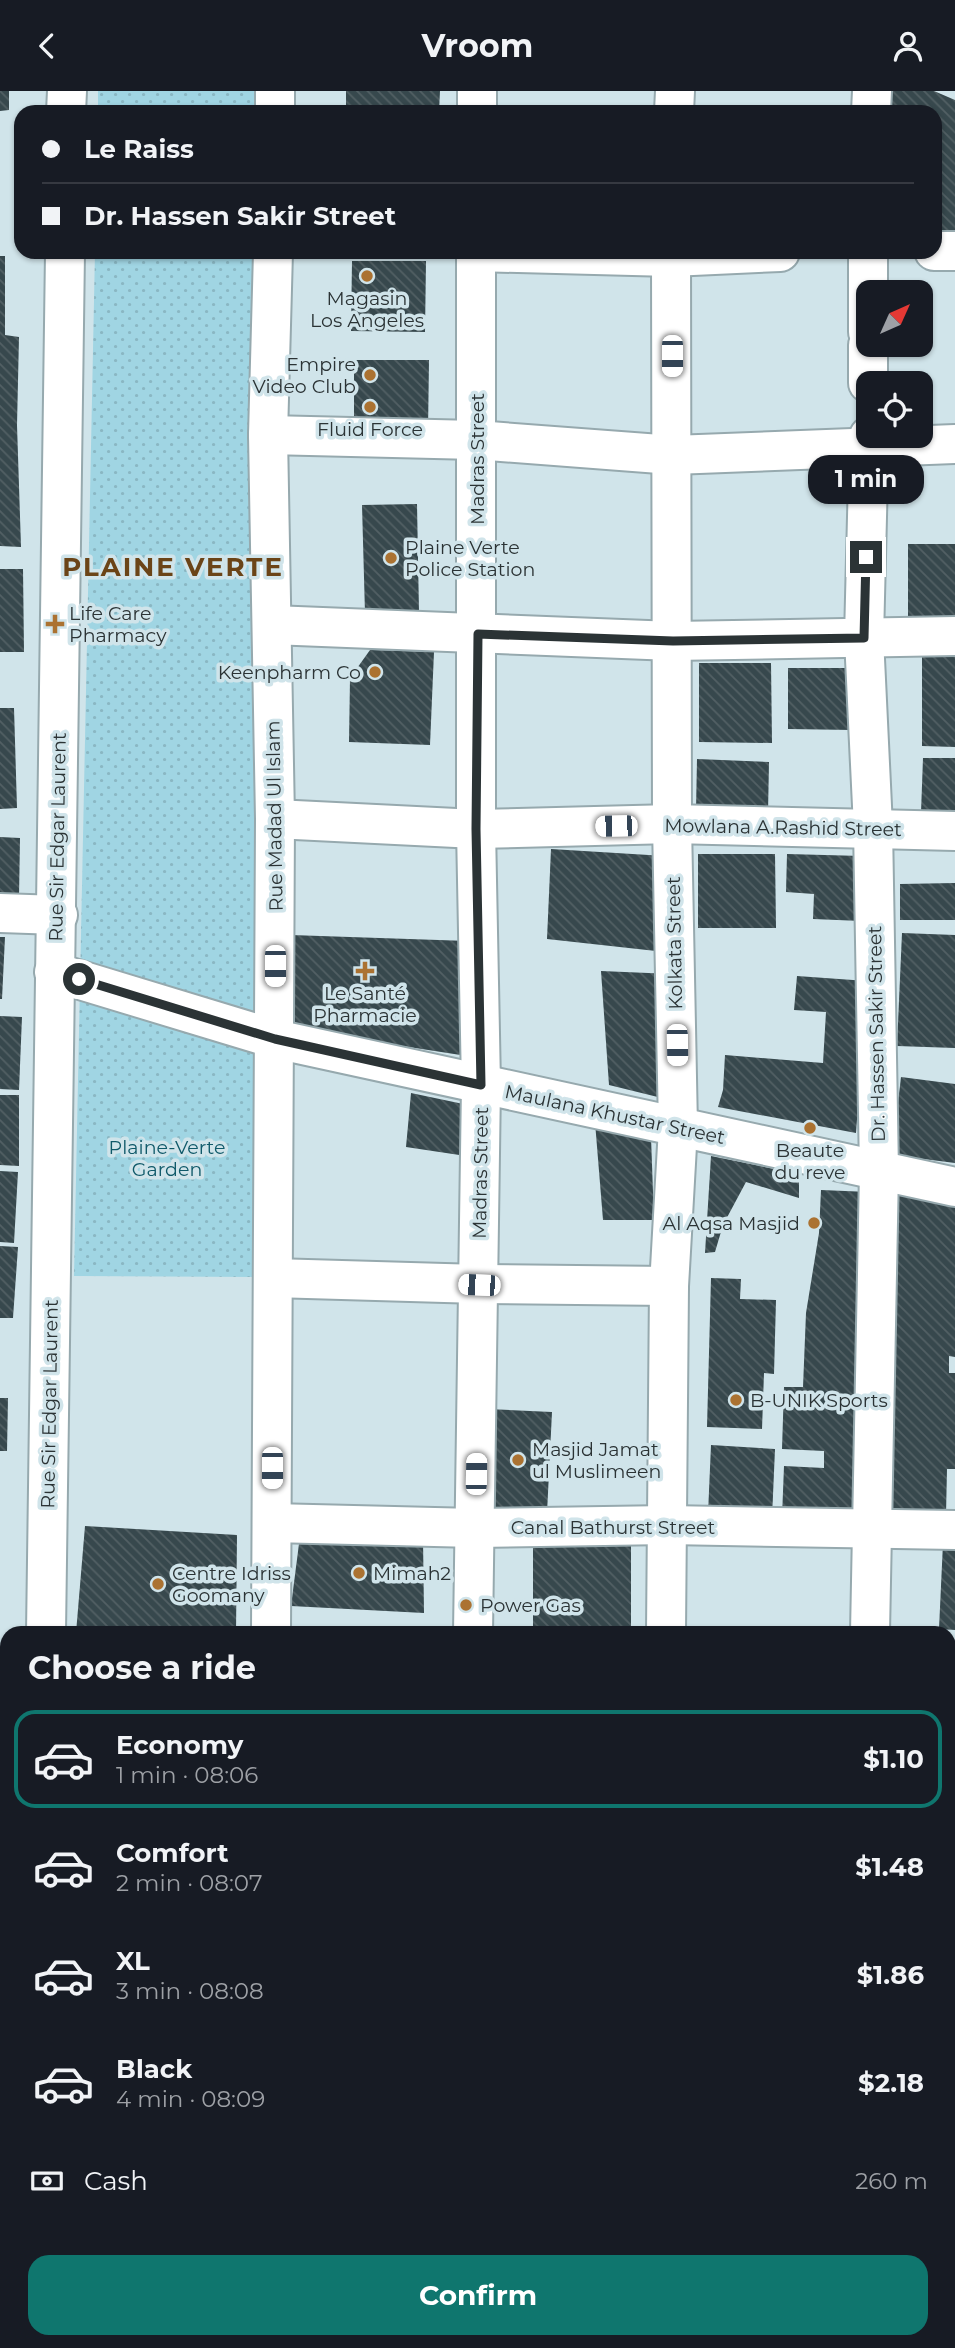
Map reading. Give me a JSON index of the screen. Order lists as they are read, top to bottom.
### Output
{
  "streets": {
    "street": [
      "Madras Street",
      "Rue Madad Ul Islam",
      "Mowlana A.Rashid Street",
      "Rue Sir Edgar Laurent",
      "Kolkata Street",
      "Dr. Hassen Sakir Street",
      "Maulana Khustar Street",
      "Canal Bathurst Street"
    ]
  },
  "crossings": [
    ["Madras Street", "Mowlana A.Rashid Street"],
    ["Madras Street", "Maulana Khustar Street"],
    ["Madras Street", "Canal Bathurst Street"],
    ["Rue Madad Ul Islam", "Mowlana A.Rashid Street"],
    ["Rue Madad Ul Islam", "Maulana Khustar Street"],
    ["Rue Madad Ul Islam", "Canal Bathurst Street"],
    ["Mowlana A.Rashid Street", "Kolkata Street"],
    ["Mowlana A.Rashid Street", "Dr. Hassen Sakir Street"],
    ["Rue Sir Edgar Laurent", "Maulana Khustar Street"],
    ["Kolkata Street", "Maulana Khustar Street"],
    ["Kolkata Street", "Canal Bathurst Street"],
    ["Dr. Hassen Sakir Street", "Maulana Khustar Street"],
    ["Dr. Hassen Sakir Street", "Canal Bathurst Street"]
  ],
  "districts": ["PLAINE VERTE"],
  "parks": ["Plaine-Verte Garden"],
  "places": {
    "other": [
      "Magasin Los Angeles",
      "Empire Video Club",
      "Fluid Force",
      "Plaine Verte Police Station",
      "Keenpharm Co",
      "Beaute du reve",
      "Al Aqsa Masjid",
      "B-UNIK Sports",
      "Masjid Jamat ul Muslimeen",
      "Mimah2",
      "Centre Idriss Goomany",
      "Power Gas"
    ],
    "health": ["Life Care Pharmacy", "Le Santé Pharmacie"]
  },
  "north": "top right",
  "page": {
    "header": "Vroom",
    "banner": ["Le Raiss", "Dr. Hassen Sakir Street"],
    "bubble": "1 min",
    "heading": "Choose a ride",
    "list": [
      {
        "name": "Economy",
        "note": "1 min · 08:06",
        "value": "$1.10"
      },
      {
        "name": "Comfort",
        "note": "2 min · 08:07",
        "value": "$1.48"
      },
      {
        "name": "XL",
        "note": "3 min · 08:08",
        "value": "$1.86"
      },
      {
        "name": "Black",
        "note": "4 min · 08:09",
        "value": "$2.18"
      }
    ],
    "pay": ["Cash", "260 m"],
    "buttons": "Confirm"
  }
}
